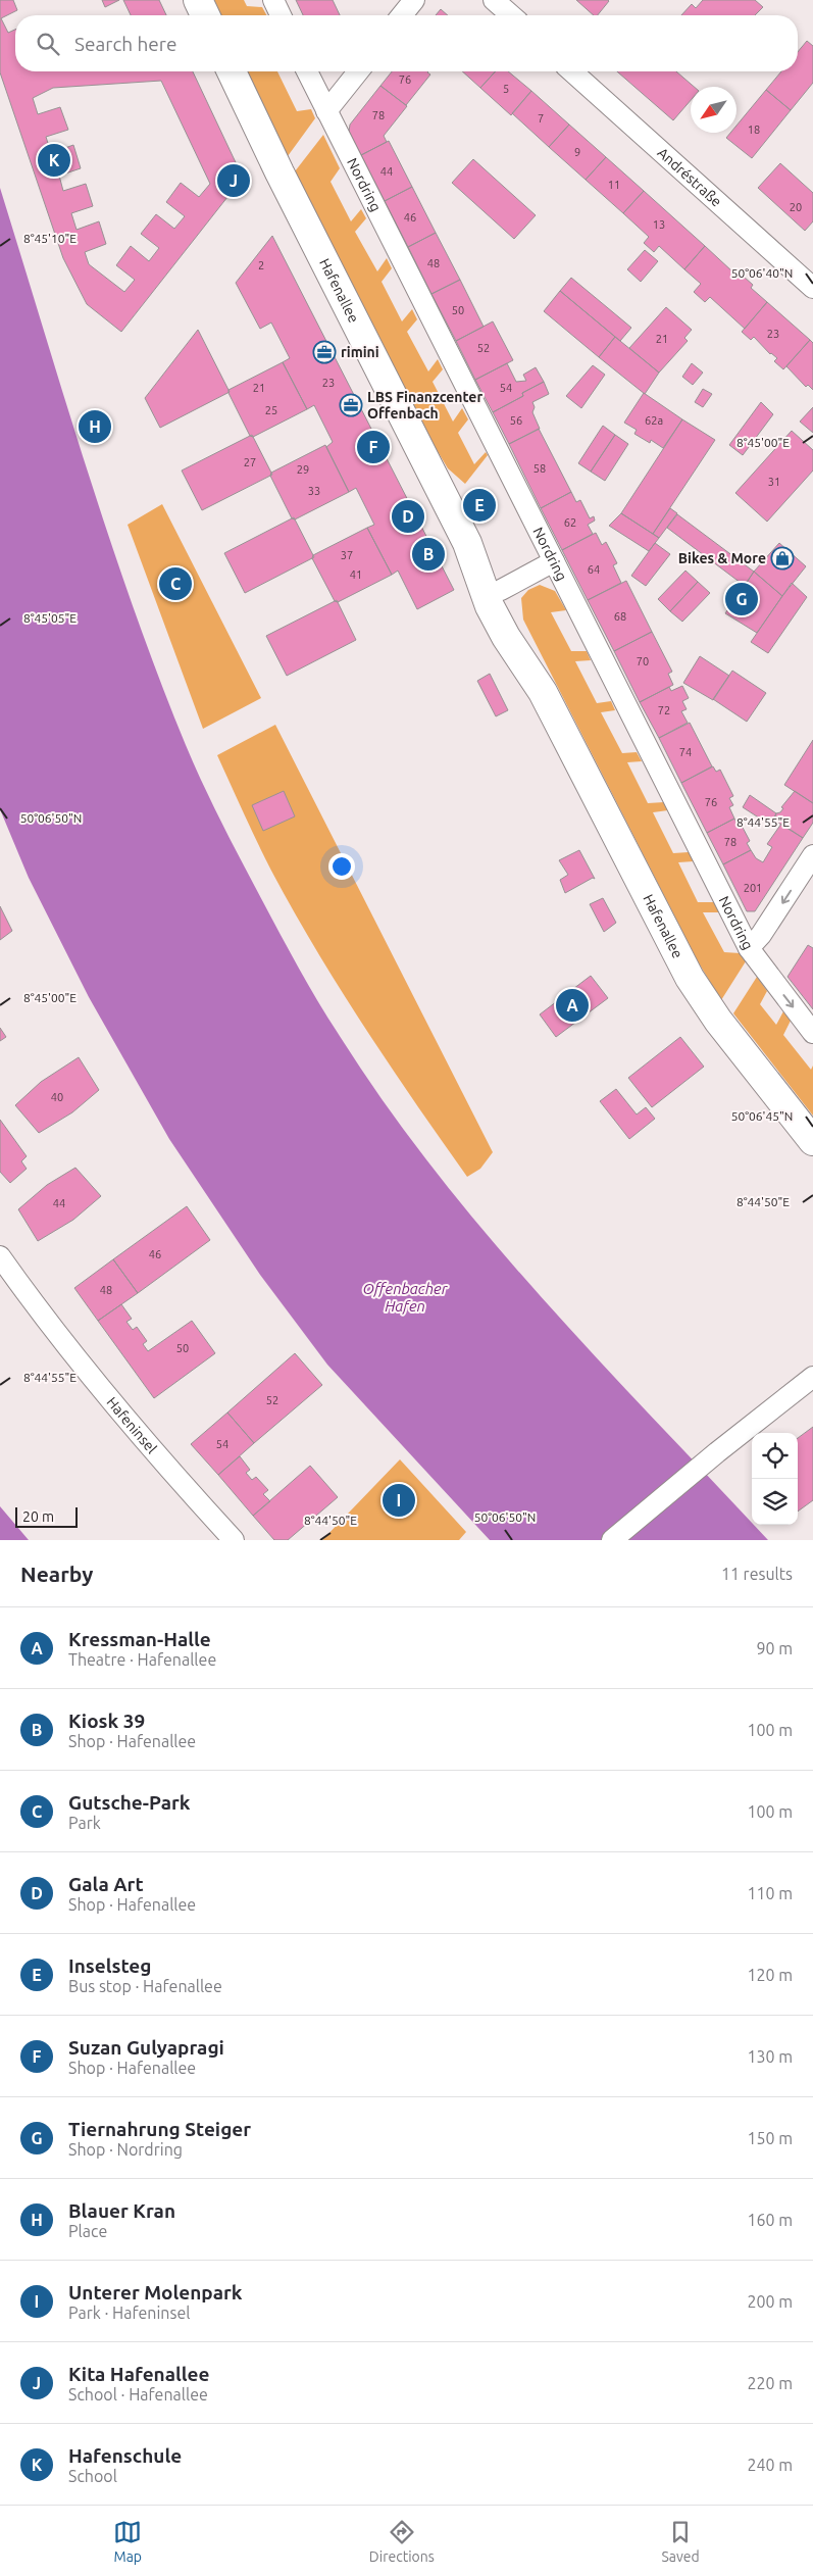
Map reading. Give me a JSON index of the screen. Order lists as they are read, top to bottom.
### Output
{
  "streets": {
    "main road": ["Hafenallee"],
    "street": ["Andréstraße", "Nordring", "Hafeninsel"]
  },
  "water": ["Offenbacher Hafen"],
  "places": {
    "office": ["rimini", "LBS Finanzcenter Offenbach"],
    "shop": ["Bikes & More"]
  },
  "house_numbers": [
    "76",
    "5",
    "78",
    "7",
    "18",
    "9",
    "44",
    "11",
    "20",
    "46",
    "13",
    "48",
    "2",
    "50",
    "23",
    "21",
    "52",
    "23",
    "21",
    "54",
    "25",
    "56",
    "62a",
    "27",
    "58",
    "29",
    "31",
    "33",
    "62",
    "37",
    "64",
    "41",
    "68",
    "70",
    "72",
    "74",
    "76",
    "78",
    "201",
    "40",
    "44",
    "46",
    "48",
    "50",
    "52",
    "54"
  ],
  "scale_bar": "20 m",
  "north": "bottom left",
  "page": {
    "search": "Search here",
    "pins": [
      "K",
      "J",
      "H",
      "F",
      "E",
      "D",
      "B",
      "C",
      "G",
      "A",
      "I"
    ],
    "scale": "20 m",
    "heading": ["Nearby", "11 results"],
    "list": [
      {
        "mark": "A",
        "name": "Kressman-Halle",
        "note": "Theatre · Hafenallee",
        "value": "90 m"
      },
      {
        "mark": "B",
        "name": "Kiosk 39",
        "note": "Shop · Hafenallee",
        "value": "100 m"
      },
      {
        "mark": "C",
        "name": "Gutsche-Park",
        "note": "Park",
        "value": "100 m"
      },
      {
        "mark": "D",
        "name": "Gala Art",
        "note": "Shop · Hafenallee",
        "value": "110 m"
      },
      {
        "mark": "E",
        "name": "Inselsteg",
        "note": "Bus stop · Hafenallee",
        "value": "120 m"
      },
      {
        "mark": "F",
        "name": "Suzan Gulyapragi",
        "note": "Shop · Hafenallee",
        "value": "130 m"
      },
      {
        "mark": "G",
        "name": "Tiernahrung Steiger",
        "note": "Shop · Nordring",
        "value": "150 m"
      },
      {
        "mark": "H",
        "name": "Blauer Kran",
        "note": "Place",
        "value": "160 m"
      },
      {
        "mark": "I",
        "name": "Unterer Molenpark",
        "note": "Park · Hafeninsel",
        "value": "200 m"
      },
      {
        "mark": "J",
        "name": "Kita Hafenallee",
        "note": "School · Hafenallee",
        "value": "220 m"
      },
      {
        "mark": "K",
        "name": "Hafenschule",
        "note": "School",
        "value": "240 m"
      }
    ],
    "nav": ["Map", "Directions", "Saved"]
  },
  "coordinates": [
    "8°45'10\"E",
    "50°06'40\"N",
    "8°45'00\"E",
    "8°45'05\"E",
    "50°06'50\"N",
    "8°44'55\"E",
    "50°06'45\"N",
    "8°44'50\"E"
  ]
}
